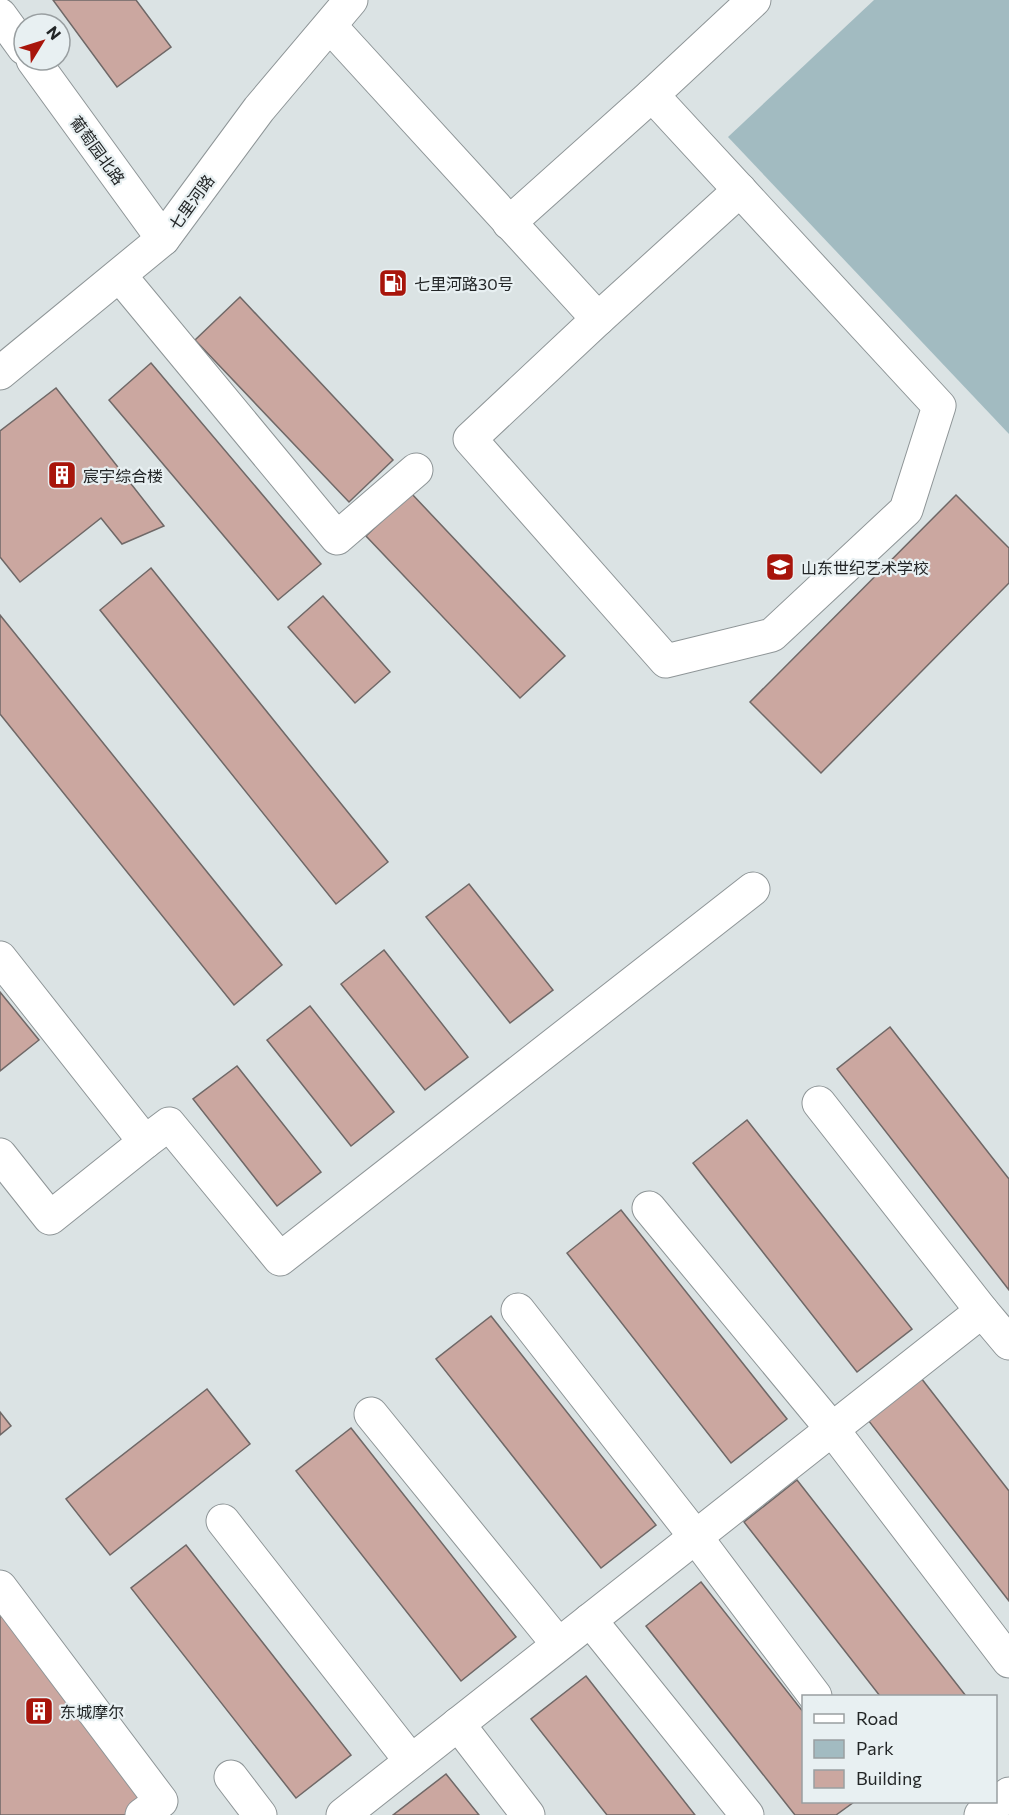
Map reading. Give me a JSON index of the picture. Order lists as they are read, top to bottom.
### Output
{
  "streets": {
    "street": ["葡萄园北路", "七里河路"]
  },
  "crossings": [
    ["葡萄园北路", "七里河路"]
  ],
  "places": {
    "fuel station": ["七里河路30号"],
    "building": ["宸宇综合楼", "东城摩尔"],
    "school or university": ["山东世纪艺术学校"]
  },
  "legend": ["Road", "Park", "Building"],
  "north": "top right"
}
